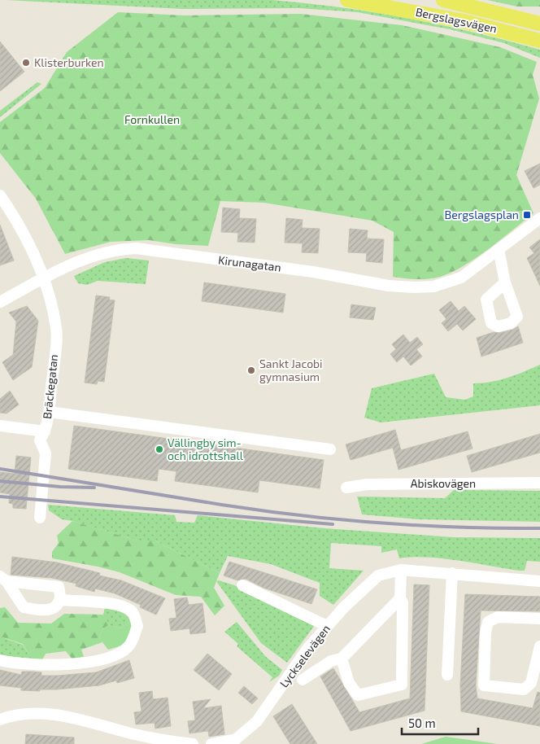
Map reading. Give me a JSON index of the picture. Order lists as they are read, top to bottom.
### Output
{
  "streets": {
    "main road": ["Bergslagsvägen"],
    "street": [
      "Kirunagatan",
      "Bräckegatan",
      "Abiskovägen",
      "Lyckselevägen"
    ]
  },
  "crossings": [
    ["Kirunagatan", "Bräckegatan"]
  ],
  "parks": ["Fornkullen"],
  "places": {
    "other": ["Klisterburken", "Sankt Jacobi gymnasium", "Vällingby sim- och idrottshall"],
    "transit": ["Bergslagsplan"]
  },
  "scale_bar": "50 m"
}
